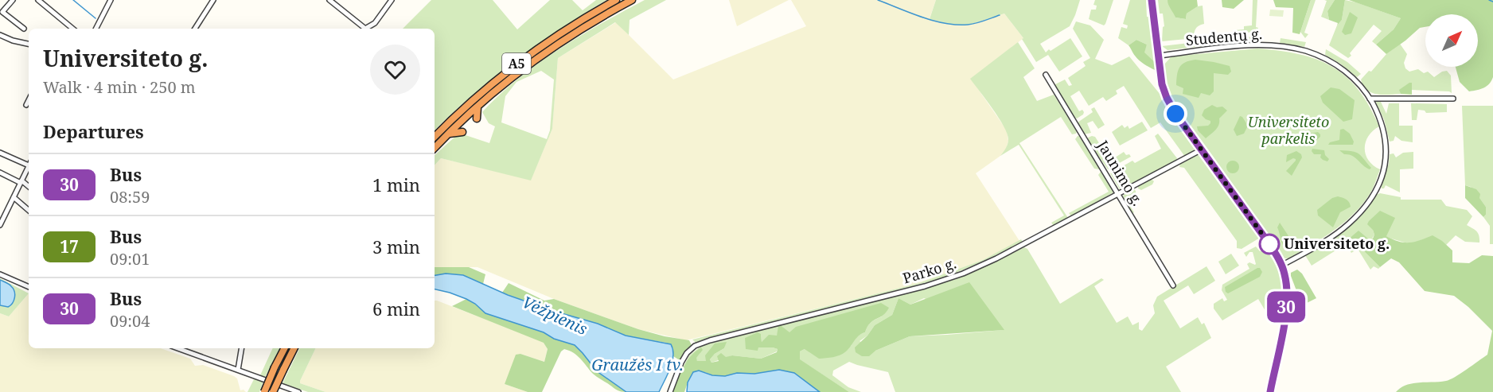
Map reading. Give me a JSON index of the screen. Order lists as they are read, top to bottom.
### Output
{
  "streets": {
    "highway": ["A5"],
    "street": ["Studentų g.", "Jaunimo g.", "Parko g."]
  },
  "crossings": [
    ["Jaunimo g.", "Parko g."]
  ],
  "water": ["Vėžpienis", "Graužės I tv."],
  "parks": ["Universiteto parkelis"],
  "places": ["Universiteto g."],
  "lines": ["bus line 30"],
  "north": "top right",
  "page": {
    "on_map": "30",
    "heading": [
      ["Universiteto g.", "Walk · 4 min · 250 m"],
      "Departures"
    ],
    "list": [
      {
        "mark": "30",
        "name": "Bus",
        "note": "08:59",
        "value": "1 min"
      },
      {
        "mark": "17",
        "name": "Bus",
        "note": "09:01",
        "value": "3 min"
      },
      {
        "mark": "30",
        "name": "Bus",
        "note": "09:04",
        "value": "6 min"
      }
    ]
  }
}
